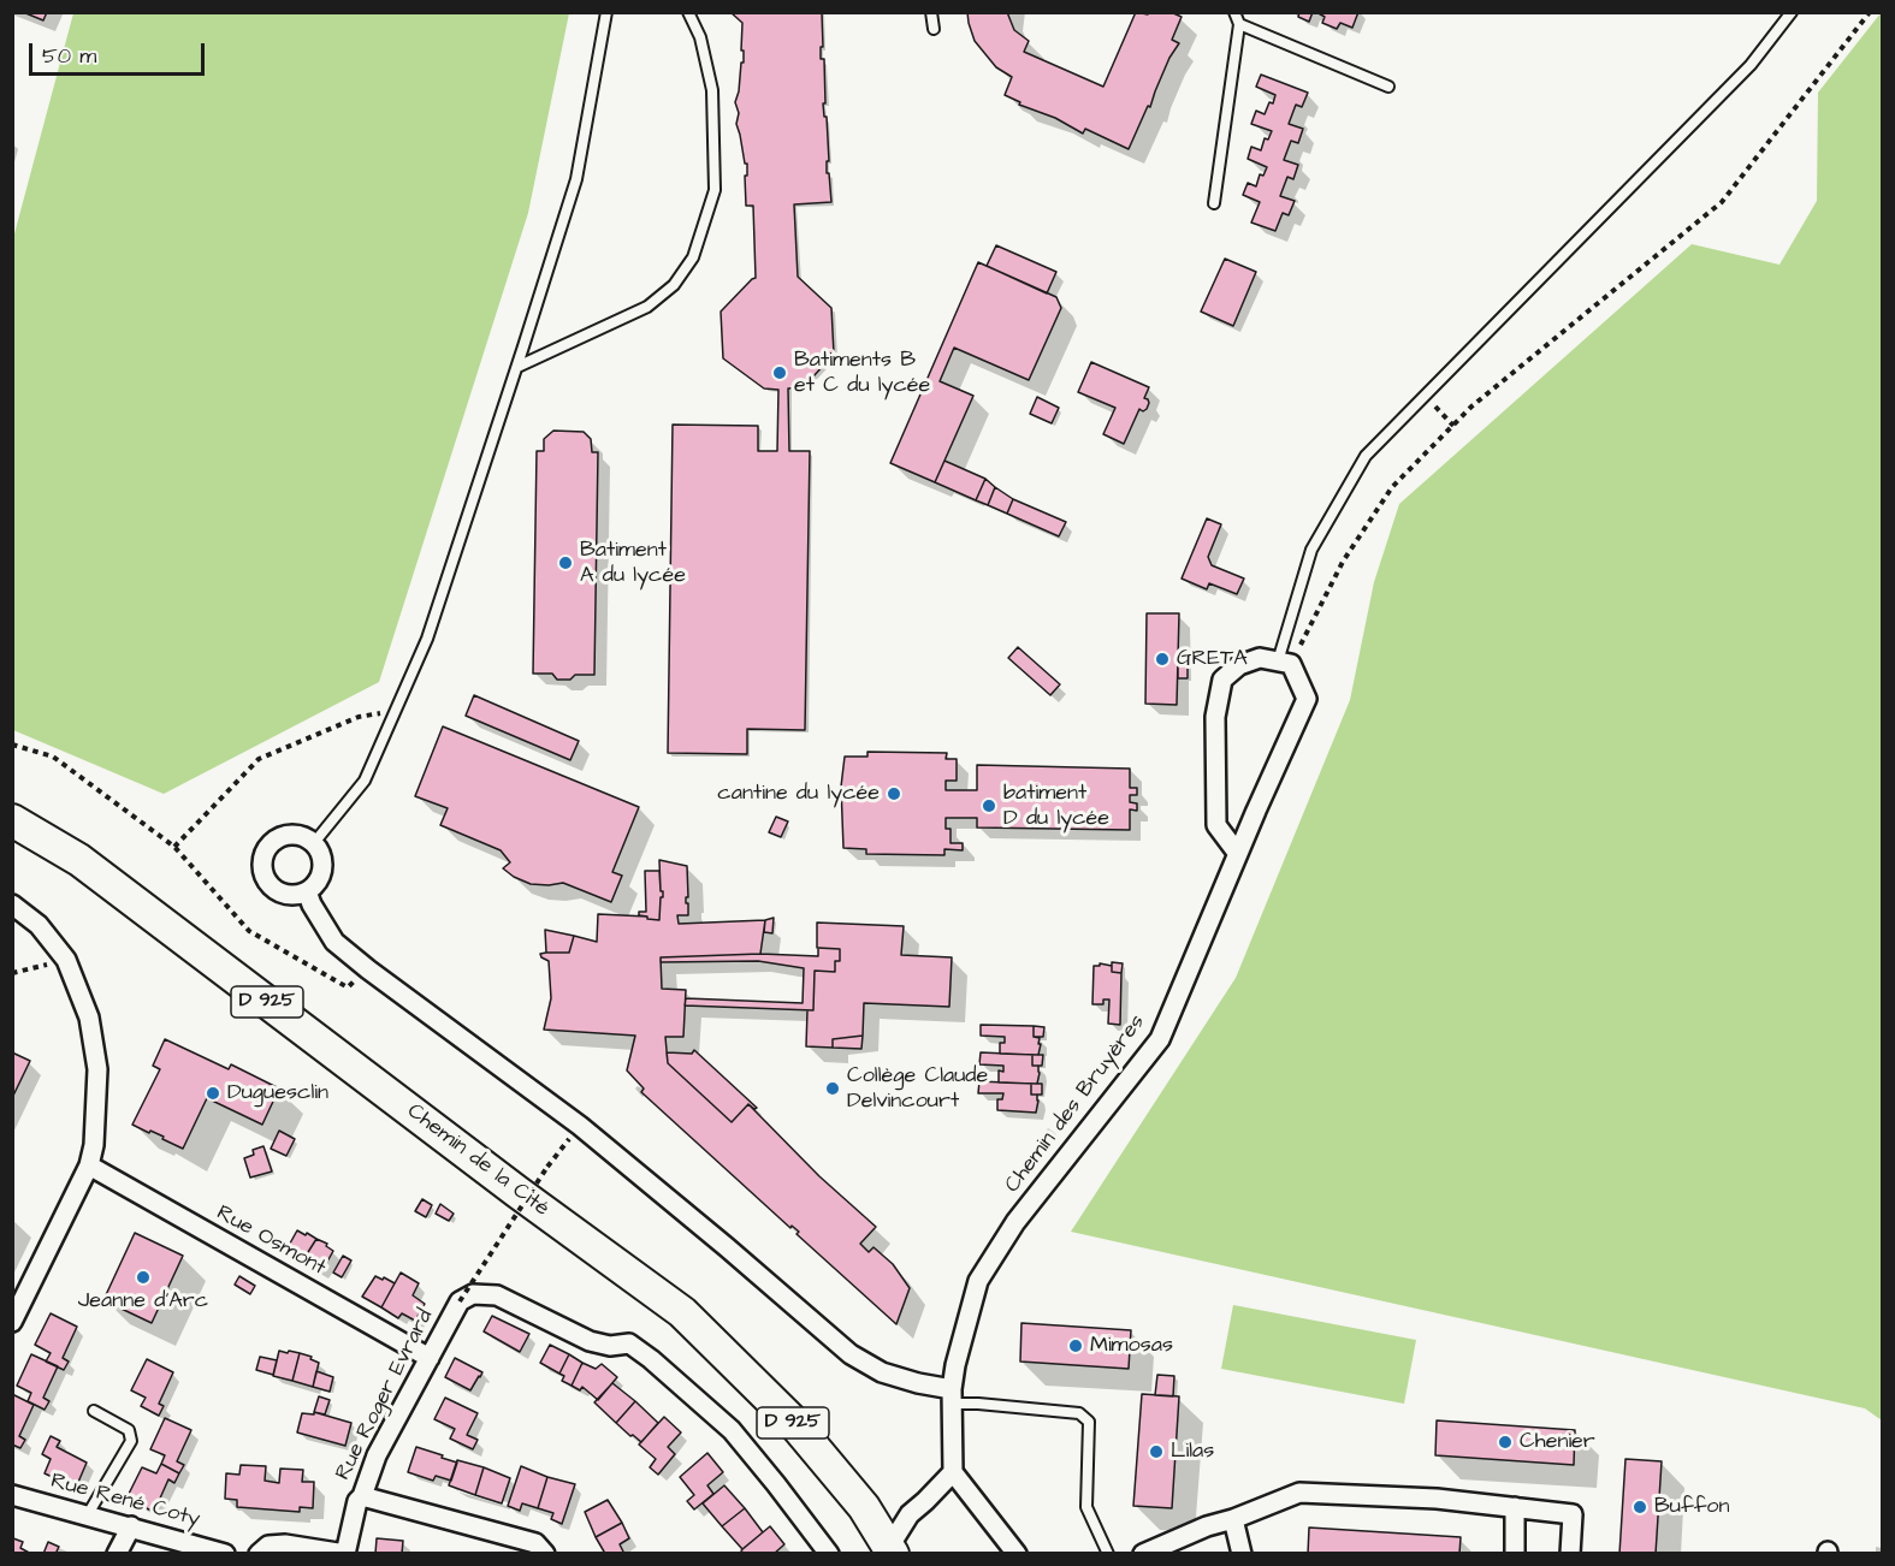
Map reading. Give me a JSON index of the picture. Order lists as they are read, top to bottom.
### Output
{
  "streets": {
    "main road": ["D 925", "Chemin de la Cité"],
    "street": [
      "Chemin des Bruyères",
      "Rue Osmont",
      "Rue Roger Evrard",
      "Rue René Coty"
    ]
  },
  "crossings": [
    ["Rue Osmont", "Rue Roger Evrard"]
  ],
  "places": [
    "Batiments B et C du lycée",
    "Batiment A du lycée",
    "GRETA",
    "cantine du lycée",
    "batiment D du lycée",
    "Collège Claude Delvincourt",
    "Duguesclin",
    "Jeanne d'Arc",
    "Mimosas",
    "Chenier",
    "Lilas",
    "Buffon"
  ],
  "scale_bar": "50 m"
}
